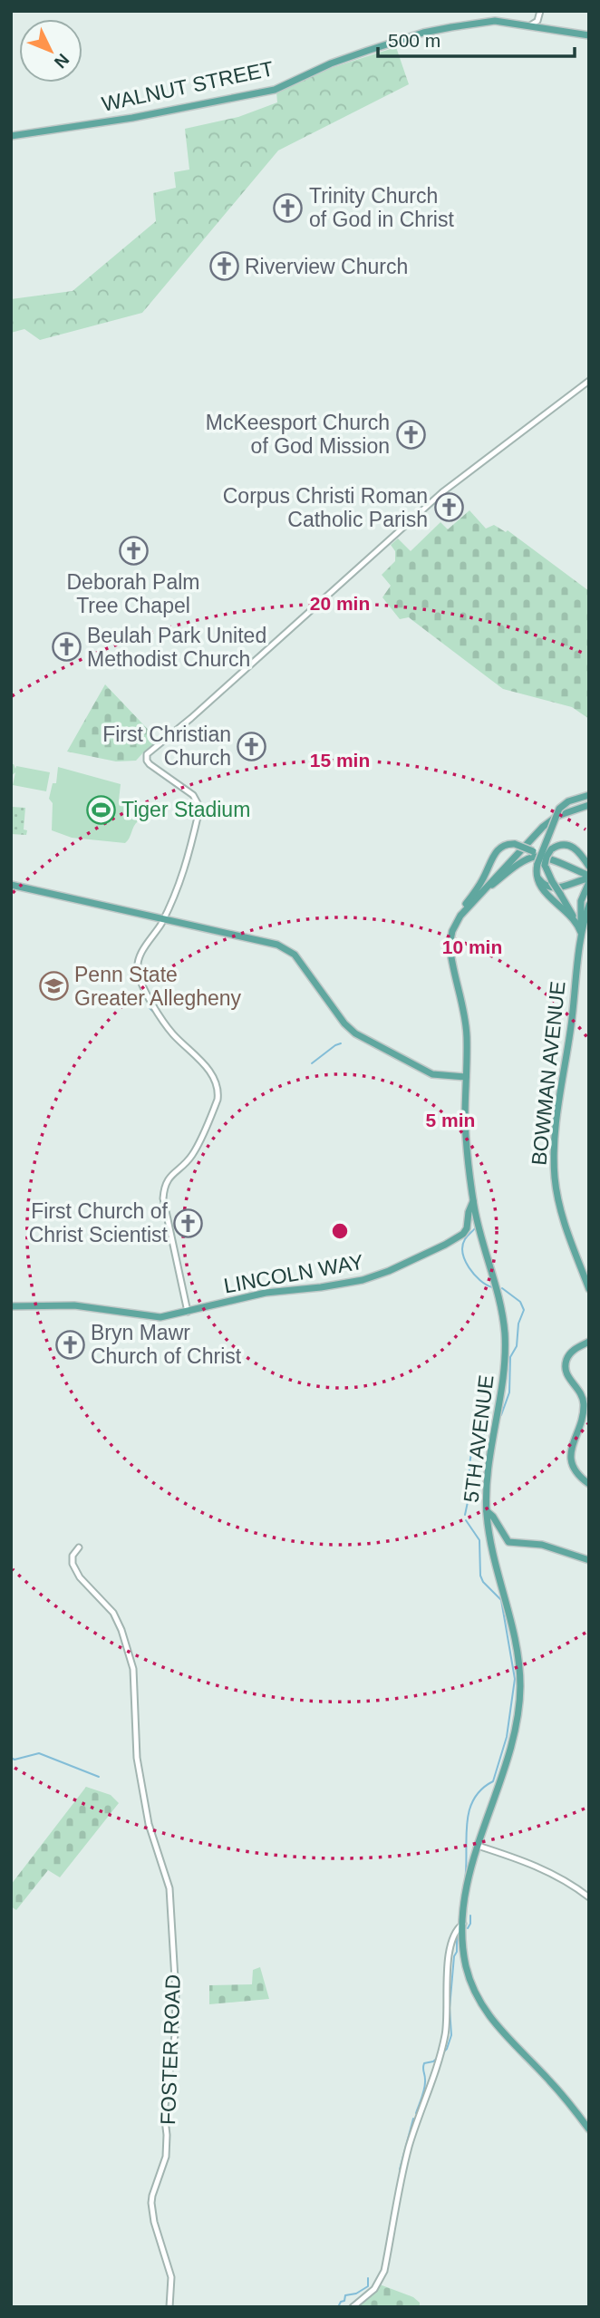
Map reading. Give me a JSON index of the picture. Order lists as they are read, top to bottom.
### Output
{
  "streets": {
    "main road": [
      "WALNUT STREET",
      "BOWMAN AVENUE",
      "LINCOLN WAY",
      "5TH AVENUE"
    ],
    "street": ["FOSTER ROAD"]
  },
  "crossings": [
    ["LINCOLN WAY", "5TH AVENUE"]
  ],
  "places": {
    "church": [
      "Trinity Church of God in Christ",
      "Riverview Church",
      "McKeesport Church of God Mission",
      "Corpus Christi Roman Catholic Parish",
      "Deborah Palm Tree Chapel",
      "Beulah Park United Methodist Church",
      "First Christian Church",
      "First Church of Christ Scientist",
      "Bryn Mawr Church of Christ"
    ],
    "sports": ["Tiger Stadium"],
    "school or university": ["Penn State Greater Allegheny"]
  },
  "scale_bar": "500 m",
  "north": "bottom right",
  "rings": [
    "20 min",
    "15 min",
    "10 min",
    "5 min"
  ]
}
